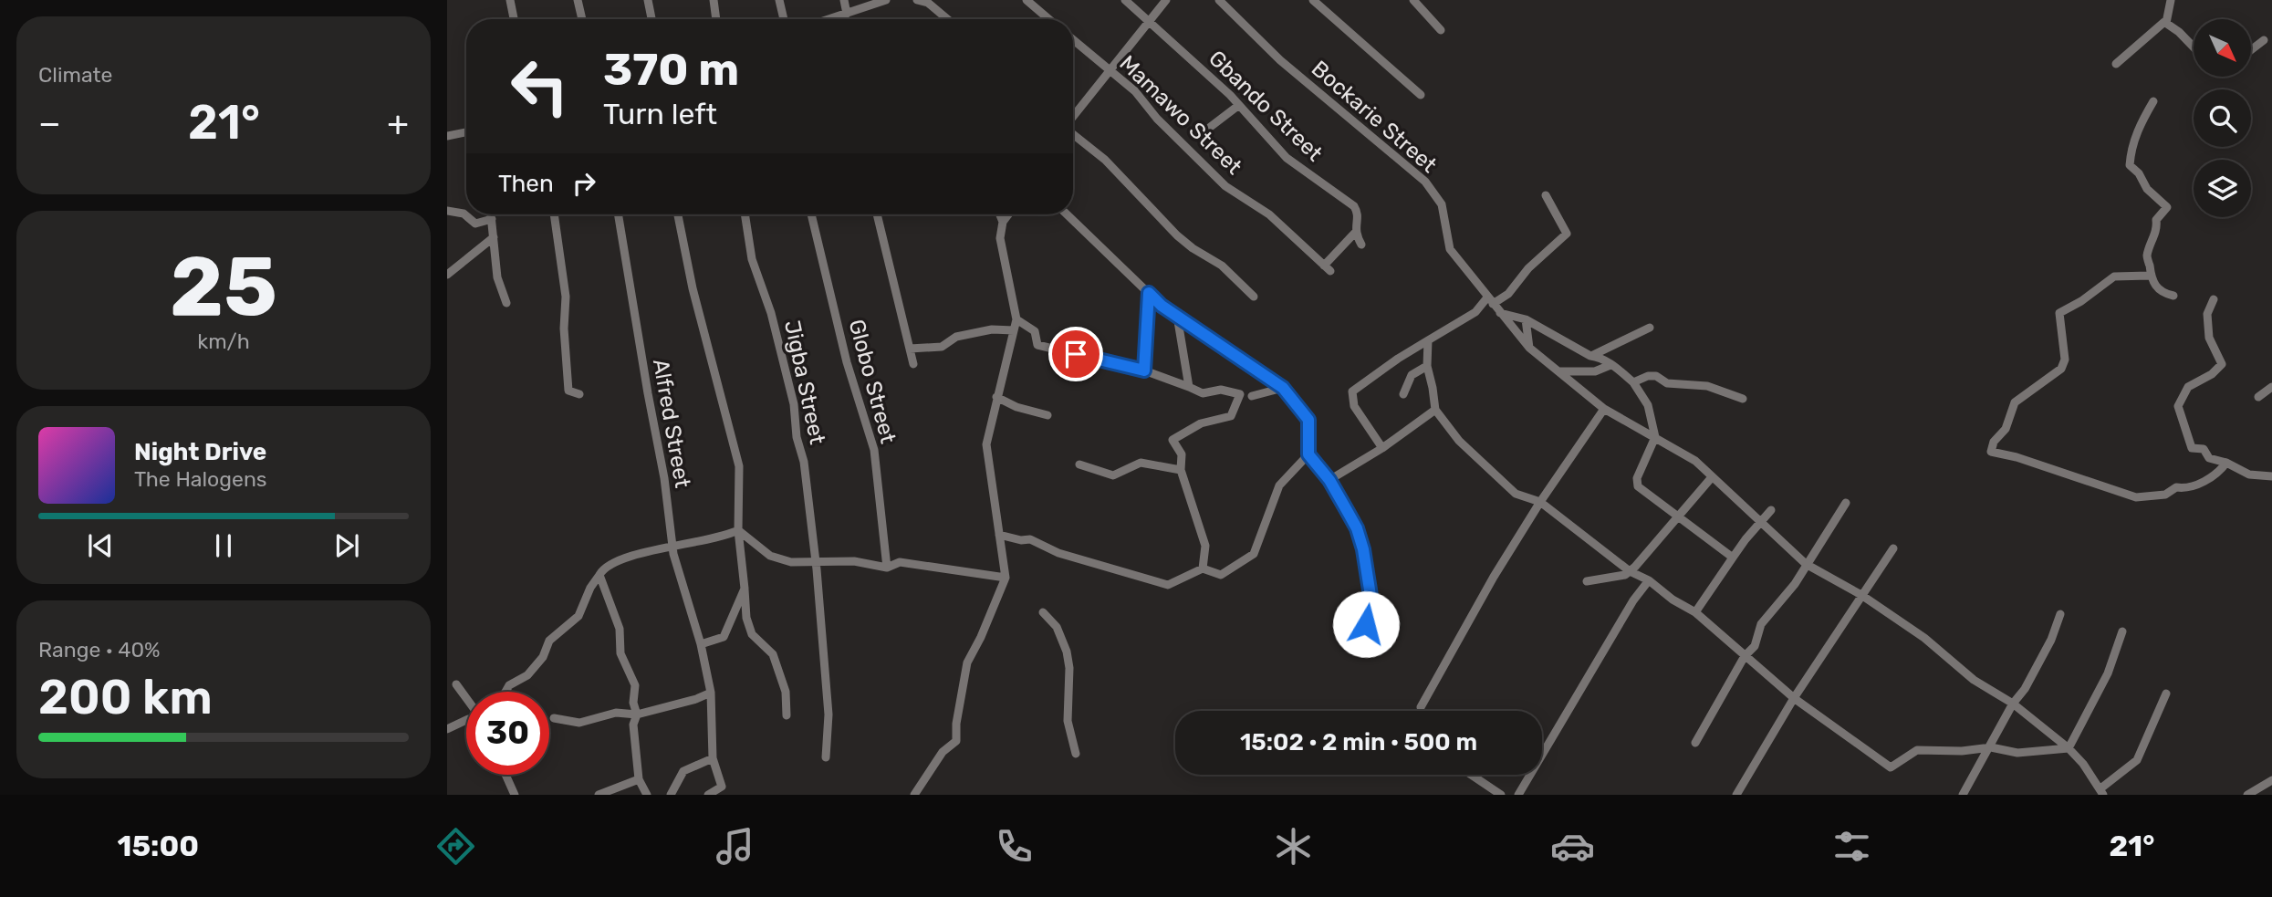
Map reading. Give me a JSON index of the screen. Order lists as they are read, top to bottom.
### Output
{
  "streets": {
    "street": [
      "Gbando Street",
      "Mamawo Street",
      "Bockarie Street",
      "Globo Street",
      "Jigba Street",
      "Alfred Street"
    ]
  },
  "crossings": [
    ["Gbando Street", "Mamawo Street"]
  ],
  "north": "bottom right",
  "page": {
    "tile": [
      "Climate",
      ["25", "km/h"],
      ["Range · 40%", "200 km"]
    ],
    "turn": ["370 m", "Turn left"],
    "heat": ["−", "21°", "+"],
    "then": "Then",
    "song": ["Night Drive", "The Halogens"],
    "limit": "30",
    "trip": "15:02 · 2 min · 500 m",
    "tabs": ["15:00", "21°"]
  }
}
